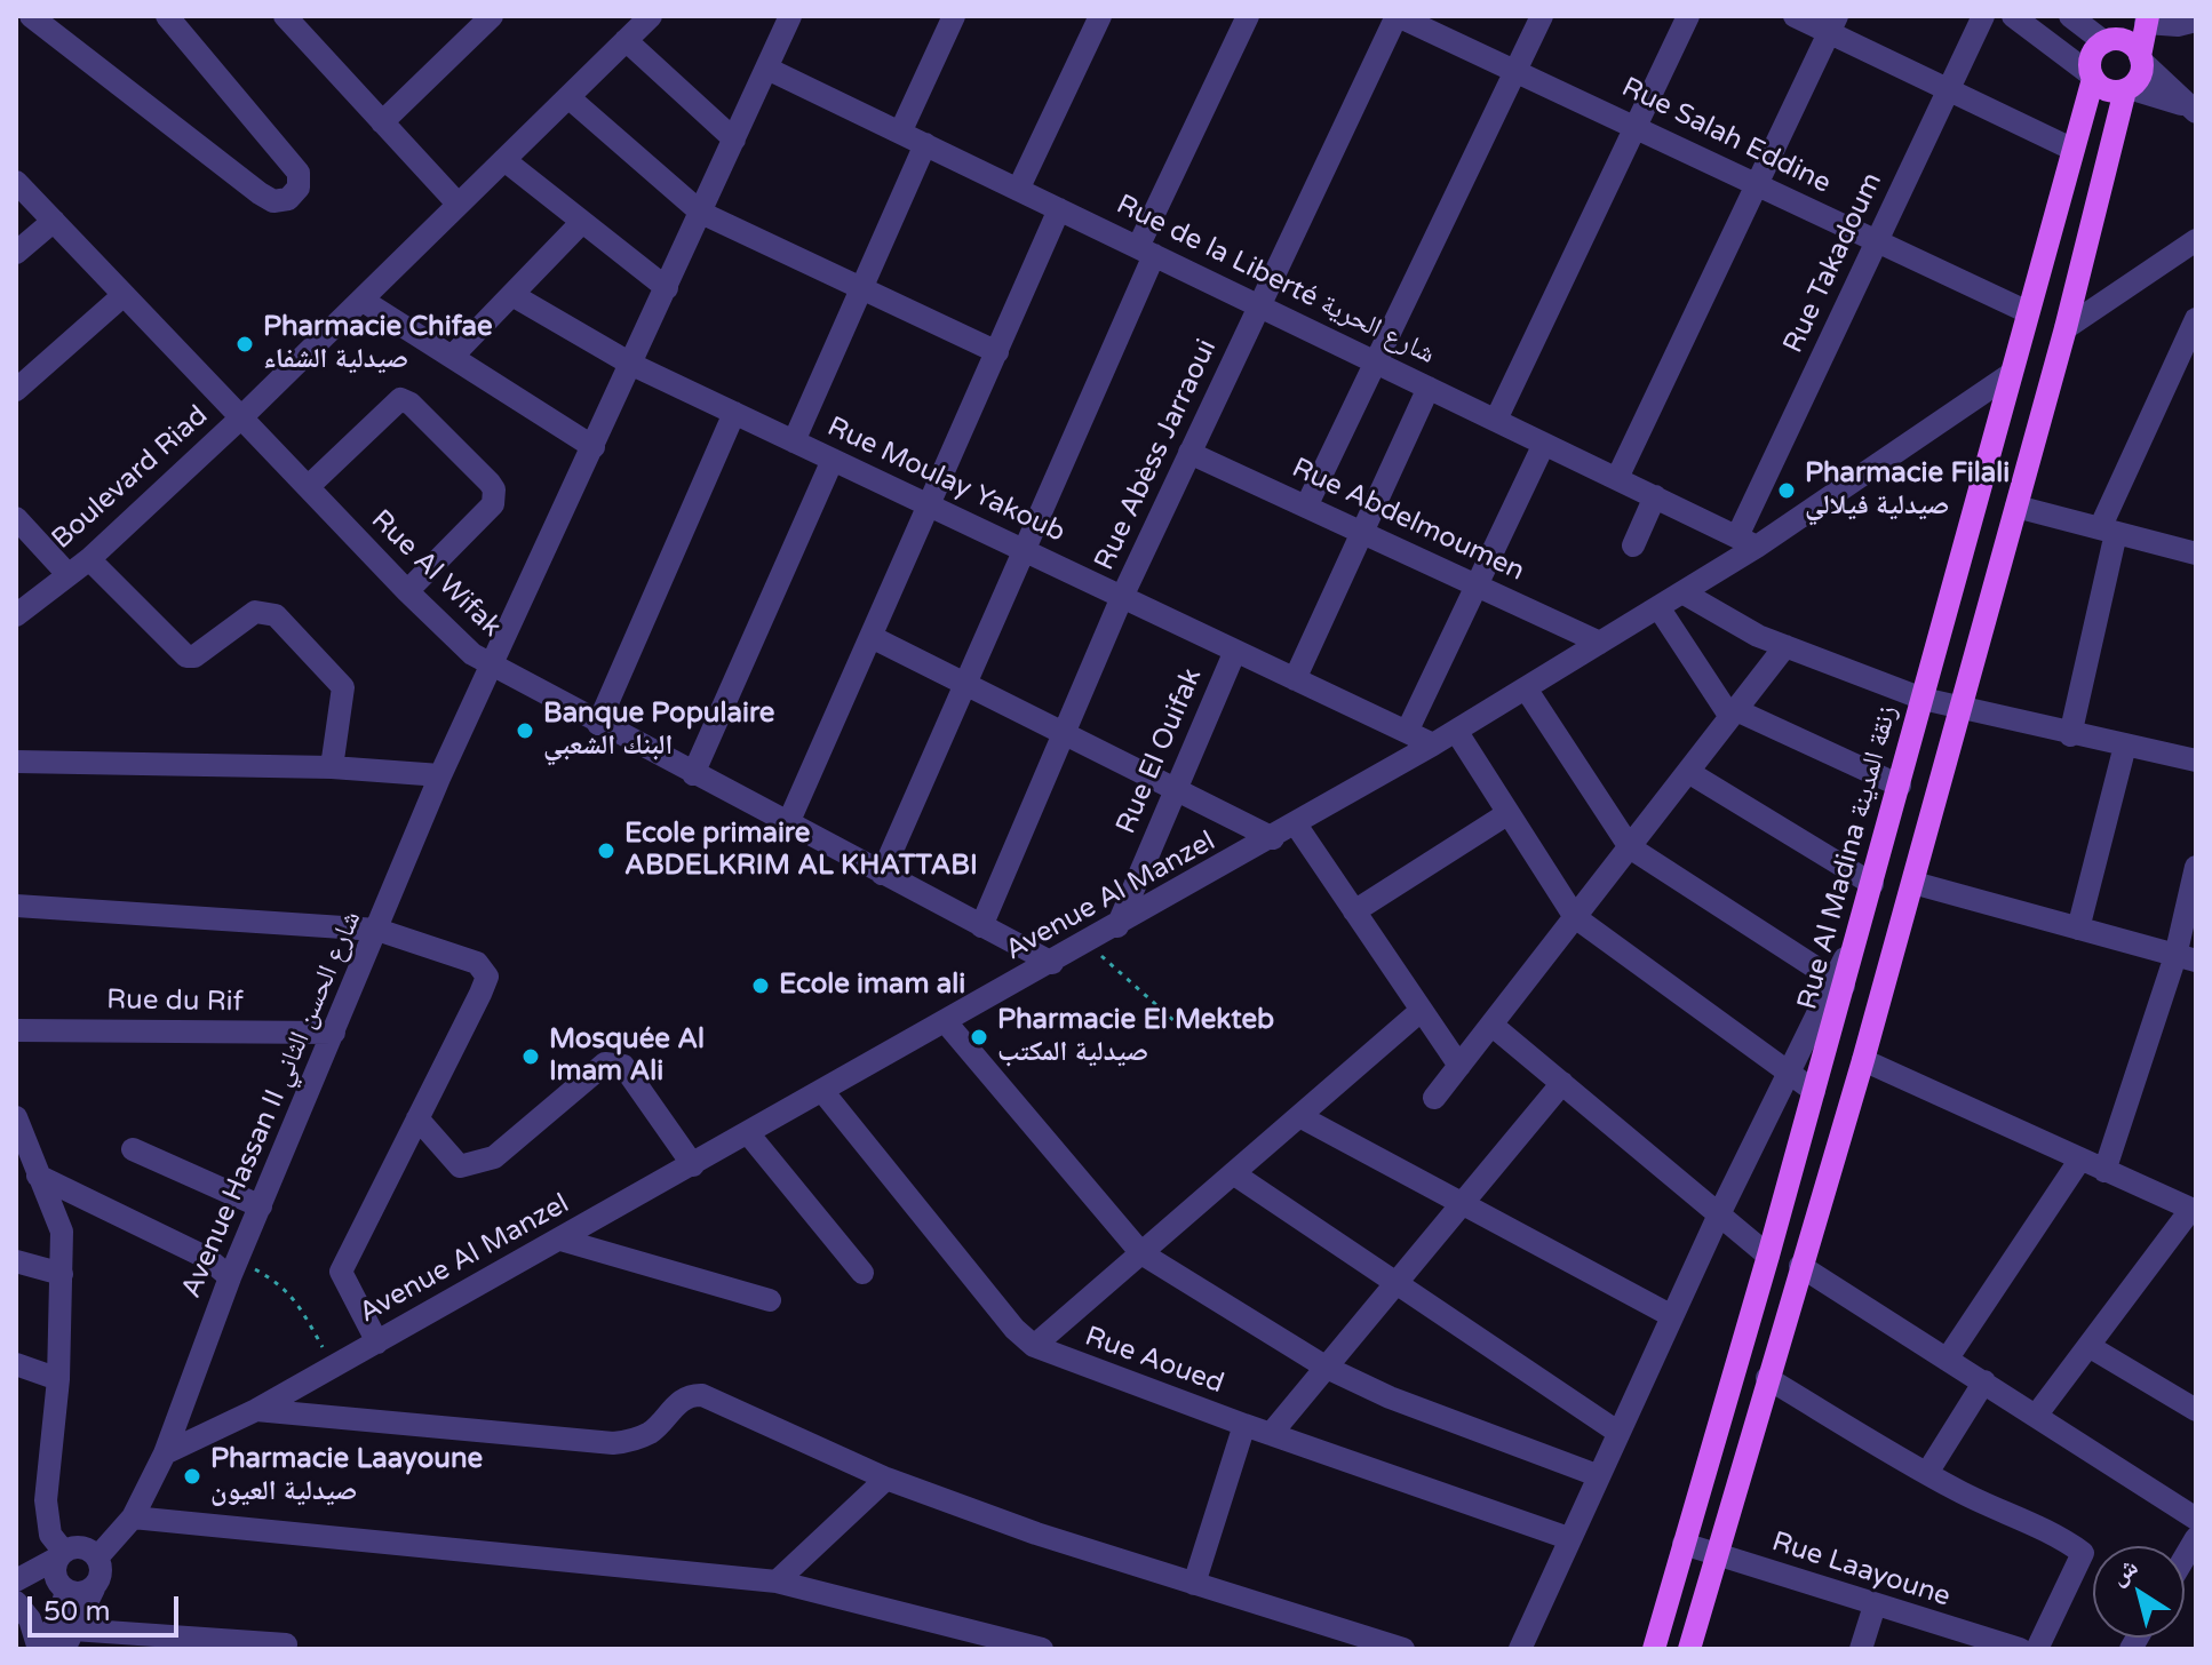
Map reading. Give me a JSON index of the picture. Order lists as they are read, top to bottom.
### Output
{
  "streets": {
    "main road": ["Rue Al Madina زنقة المدينة"],
    "street": [
      "Rue Salah Eddine",
      "Rue Takadoum",
      "Rue de la Liberté شارع الحرية",
      "Rue Abèss Jarraoui",
      "Boulevard Riad",
      "Rue Moulay Yakoub",
      "Rue Abdelmoumen",
      "Rue Al Wifak",
      "Rue El Ouifak",
      "Avenue Al Manzel",
      "Rue du Rif",
      "Avenue Hassan II شارع الحسن الثاني",
      "Rue Aoued",
      "Rue Laayoune"
    ]
  },
  "crossings": [
    ["Rue Salah Eddine", "Rue Takadoum"],
    ["Rue Salah Eddine", "Rue Abèss Jarraoui"],
    ["Rue Salah Eddine", "Rue Al Madina زنقة المدينة"],
    ["Rue Takadoum", "Rue de la Liberté شارع الحرية"],
    ["Rue Takadoum", "Avenue Al Manzel"],
    ["Rue de la Liberté شارع الحرية", "Rue Abèss Jarraoui"],
    ["Rue de la Liberté شارع الحرية", "Avenue Al Manzel"],
    ["Rue de la Liberté شارع الحرية", "Avenue Hassan II شارع الحسن الثاني"],
    ["Rue Abèss Jarraoui", "Rue Moulay Yakoub"],
    ["Rue Abèss Jarraoui", "Rue Abdelmoumen"],
    ["Rue Abèss Jarraoui", "Rue Al Wifak"],
    ["Boulevard Riad", "Rue Al Wifak"],
    ["Rue Moulay Yakoub", "Rue El Ouifak"],
    ["Rue Moulay Yakoub", "Avenue Al Manzel"],
    ["Rue Moulay Yakoub", "Avenue Hassan II شارع الحسن الثاني"],
    ["Rue Abdelmoumen", "Avenue Al Manzel"],
    ["Rue Al Wifak", "Avenue Al Manzel"],
    ["Rue Al Wifak", "Avenue Hassan II شارع الحسن الثاني"],
    ["Rue El Ouifak", "Avenue Al Manzel"],
    ["Rue Al Madina زنقة المدينة", "Avenue Al Manzel"],
    ["Rue Al Madina زنقة المدينة", "Rue Laayoune"],
    ["Avenue Al Manzel", "Avenue Hassan II شارع الحسن الثاني"],
    ["Avenue Al Manzel", "Rue Aoued"],
    ["Rue du Rif", "Avenue Hassan II شارع الحسن الثاني"]
  ],
  "places": [
    "Pharmacie Chifae صيدلية الشفاء",
    "Pharmacie Filali صيدلية فيلالي",
    "Banque Populaire البنك الشعبي",
    "Ecole primaire ABDELKRIM AL KHATTABI",
    "Ecole imam ali",
    "Pharmacie El Mekteb صيدلية المكتب",
    "Mosquée Al Imam Ali",
    "Pharmacie Laayoune صيدلية العيون"
  ],
  "scale_bar": "50 m",
  "north": "top left"
}
